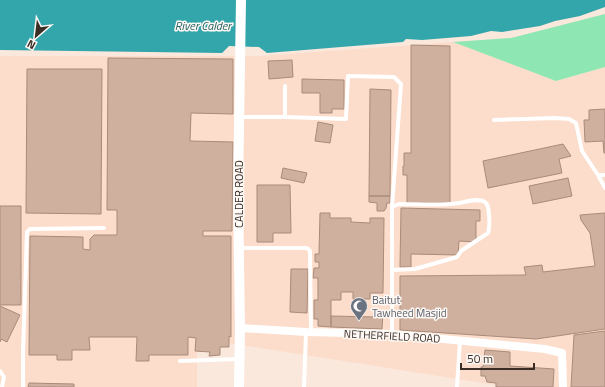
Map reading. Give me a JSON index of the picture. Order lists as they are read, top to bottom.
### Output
{
  "streets": {
    "street": ["CALDER ROAD", "NETHERFIELD ROAD"]
  },
  "crossings": [
    ["CALDER ROAD", "NETHERFIELD ROAD"]
  ],
  "water": ["River Calder"],
  "places": {
    "mosque": ["Baitut Tawheed Masjid"]
  },
  "scale_bar": "50 m",
  "north": "bottom left"
}
